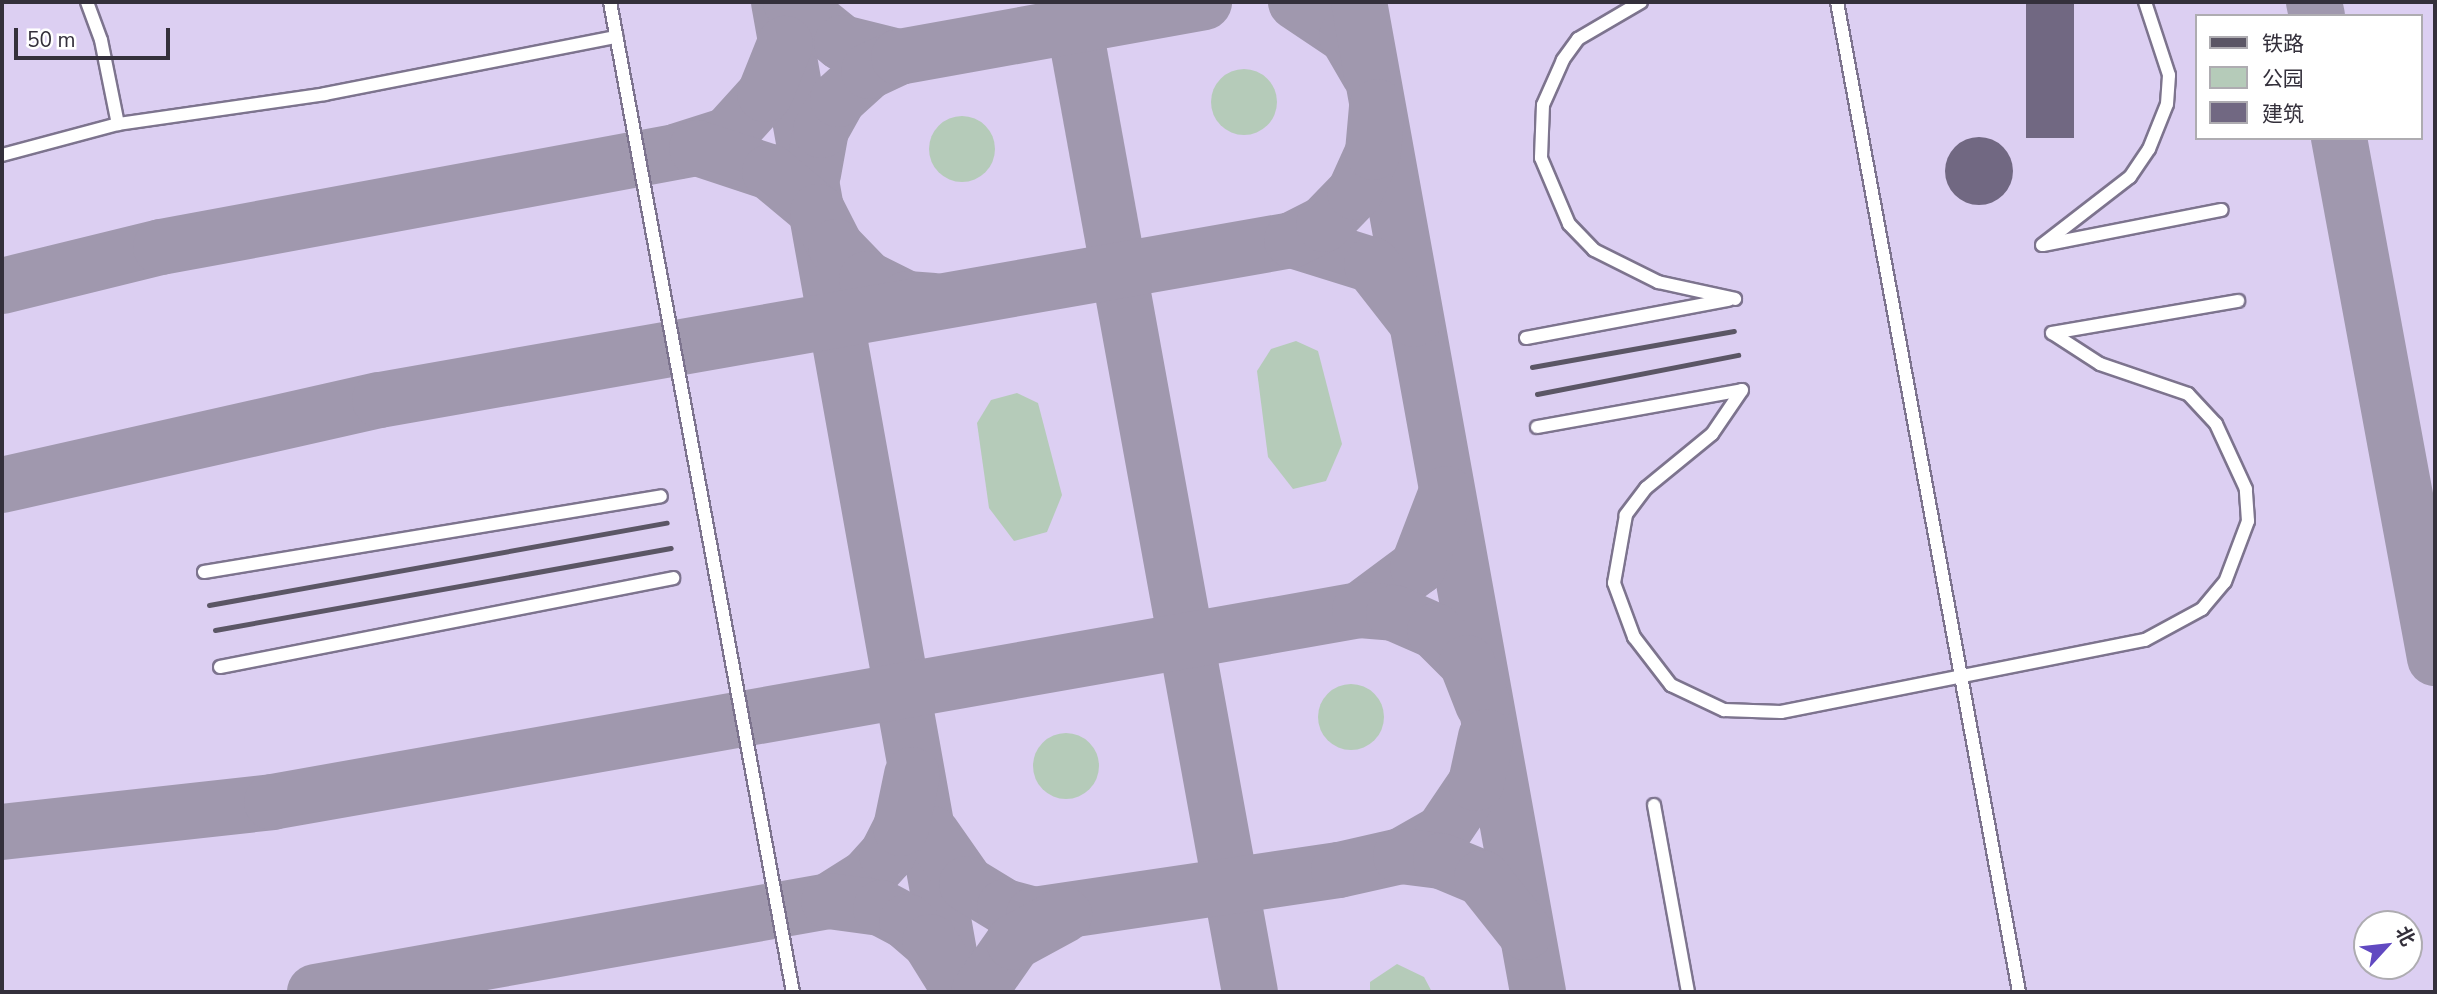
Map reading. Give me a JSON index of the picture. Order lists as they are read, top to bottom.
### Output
{
  "legend": ["铁路", "公园", "建筑"],
  "scale_bar": "50 m",
  "north": "top right"
}
